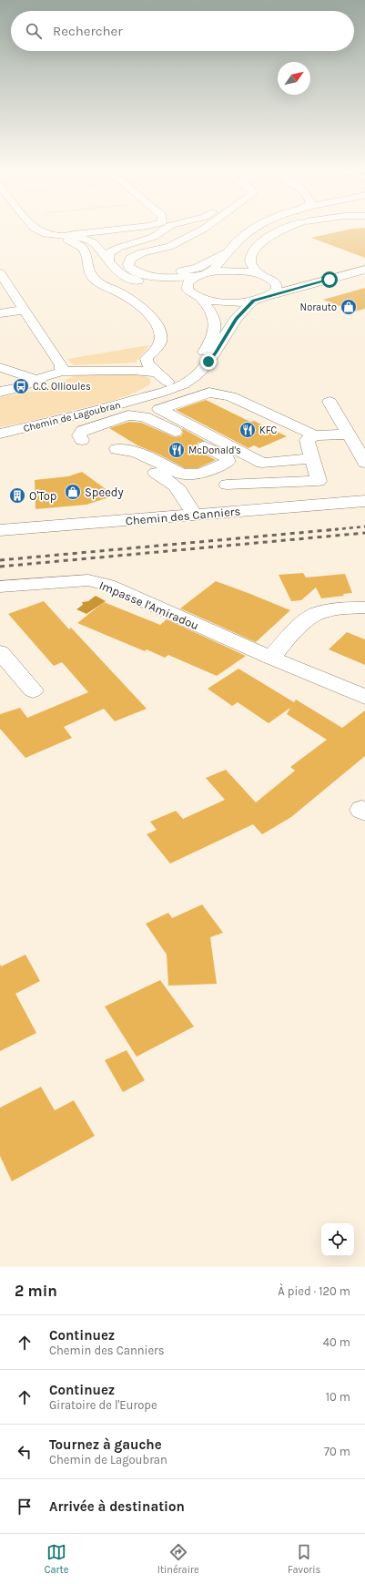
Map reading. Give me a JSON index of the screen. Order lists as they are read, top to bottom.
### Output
{
  "streets": {
    "main road": ["Chemin de Lagoubran", "Chemin des Canniers", "Impasse l'Amiradou"]
  },
  "places": {
    "shop": ["Norauto", "Speedy"],
    "bus stop": ["C.C. Ollioules"],
    "restaurant": ["KFC", "McDonald's"],
    "building": ["O'Top"]
  },
  "north": "top right",
  "page": {
    "search": "Rechercher",
    "heading": ["2 min", "À pied · 120 m"],
    "list": [
      ["Continuez", "Chemin des Canniers", "40 m"],
      ["Continuez", "Giratoire de l'Europe", "10 m"],
      ["Tournez à gauche", "Chemin de Lagoubran", "70 m"],
      "Arrivée à destination"
    ],
    "nav": ["Carte", "Itinéraire", "Favoris"]
  }
}
